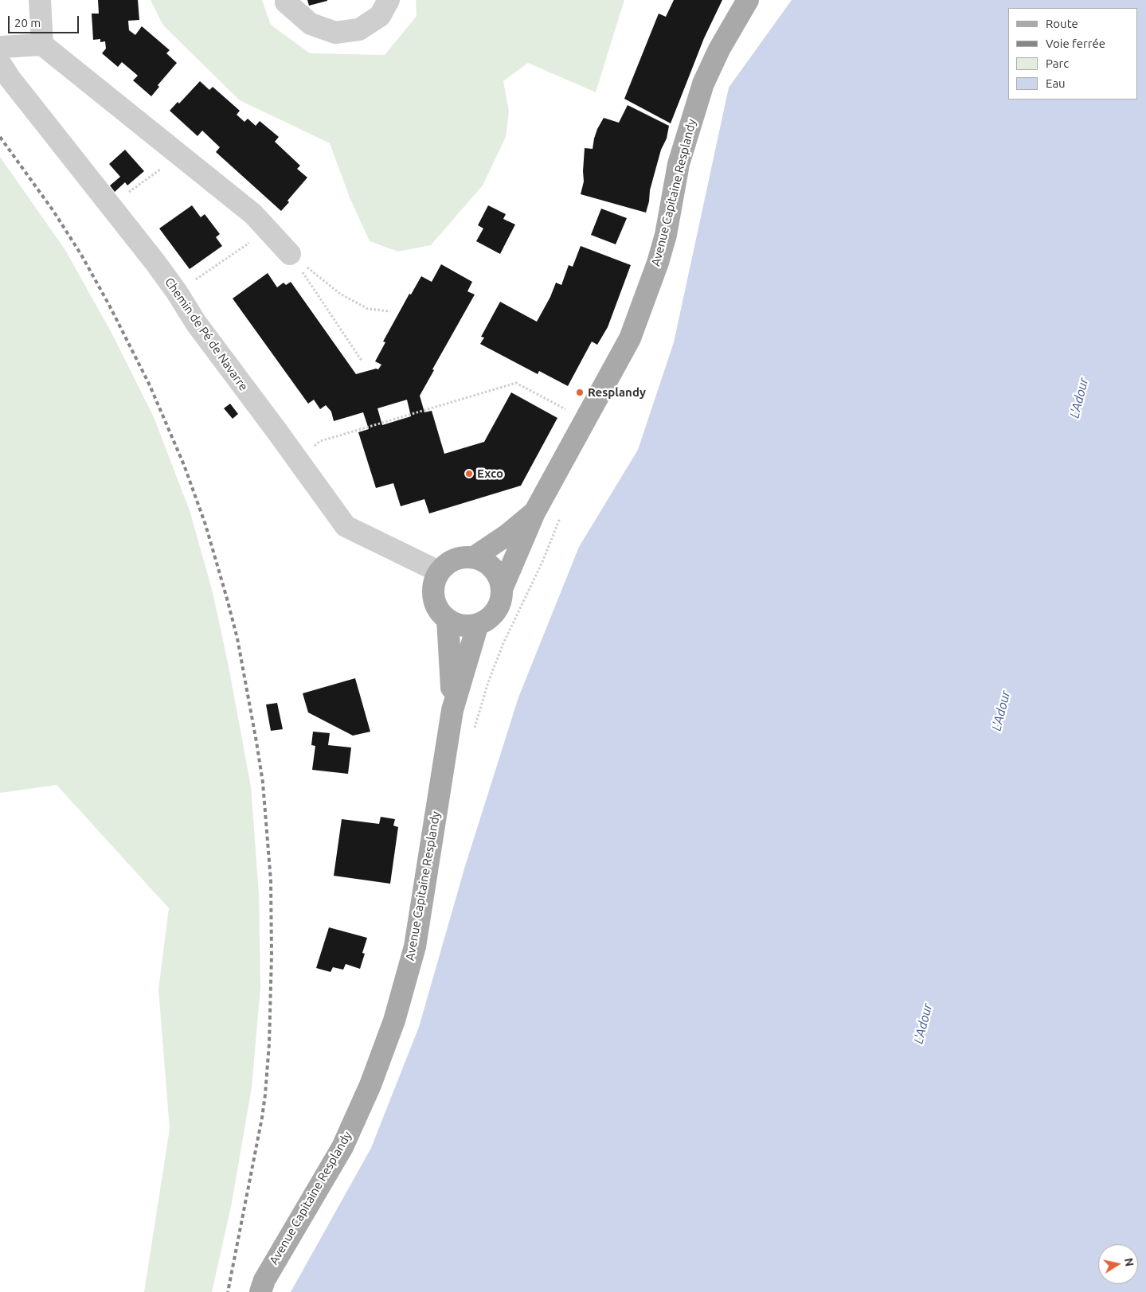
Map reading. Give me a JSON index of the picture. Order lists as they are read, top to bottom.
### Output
{
  "streets": {
    "main road": ["Avenue Capitaine Resplandy"],
    "street": ["Chemin de Pé de Navarre"]
  },
  "crossings": [
    ["Avenue Capitaine Resplandy", "Chemin de Pé de Navarre"]
  ],
  "water": ["L'Adour"],
  "places": ["Resplandy", "Exco"],
  "legend": [
    "Route",
    "Voie ferrée",
    "Parc",
    "Eau"
  ],
  "scale_bar": "20 m",
  "north": "right"
}
